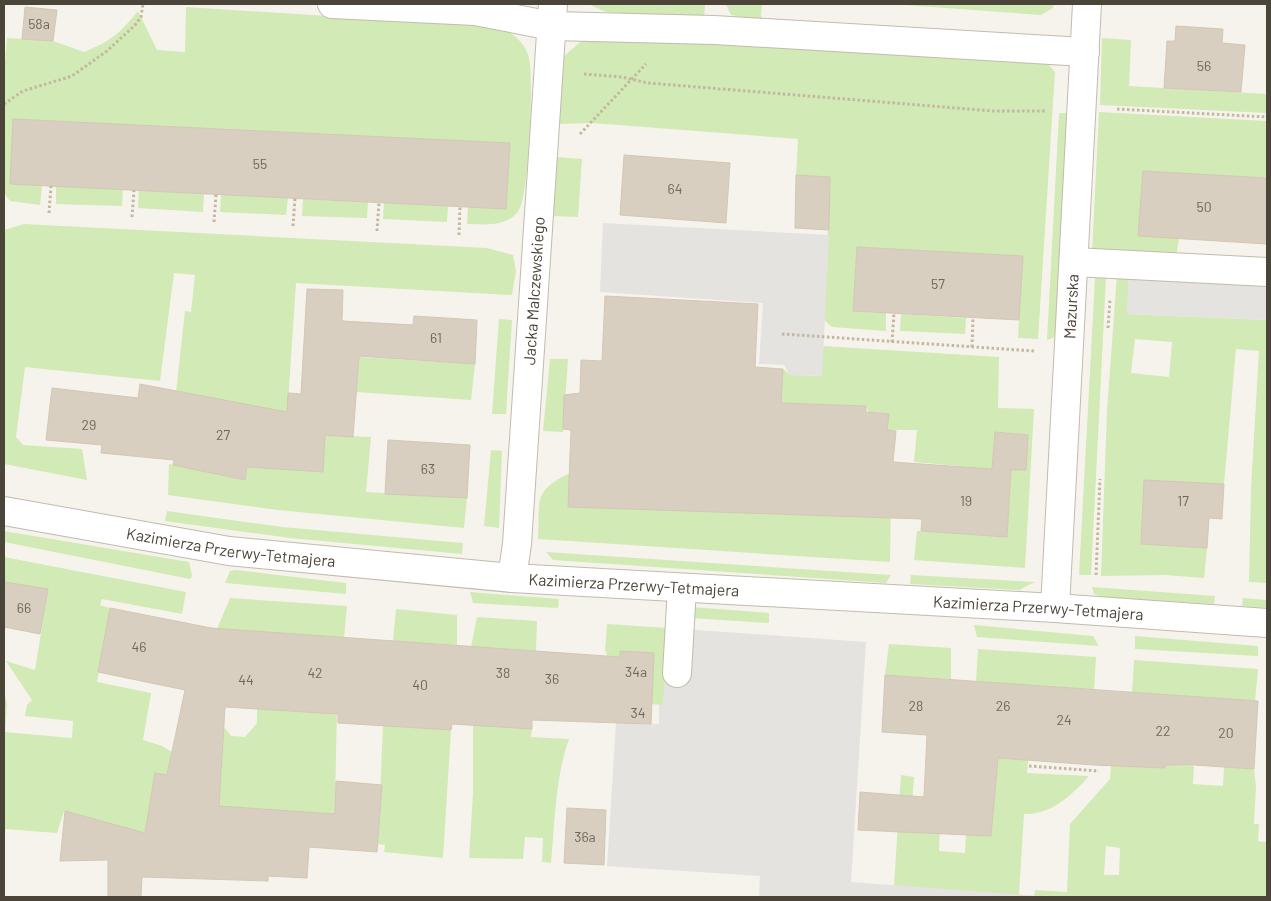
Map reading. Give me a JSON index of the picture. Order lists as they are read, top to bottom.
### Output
{
  "streets": {
    "street": ["Jacka Malczewskiego", "Mazurska", "Kazimierza Przerwy-Tetmajera"]
  },
  "crossings": [
    ["Jacka Malczewskiego", "Kazimierza Przerwy-Tetmajera"],
    ["Mazurska", "Kazimierza Przerwy-Tetmajera"]
  ],
  "house_numbers": [
    "58a",
    "56",
    "55",
    "64",
    "50",
    "57",
    "61",
    "29",
    "27",
    "63",
    "19",
    "17",
    "66",
    "46",
    "34a",
    "42",
    "38",
    "36",
    "44",
    "40",
    "28",
    "26",
    "34",
    "24",
    "22",
    "20",
    "36a"
  ]
}
